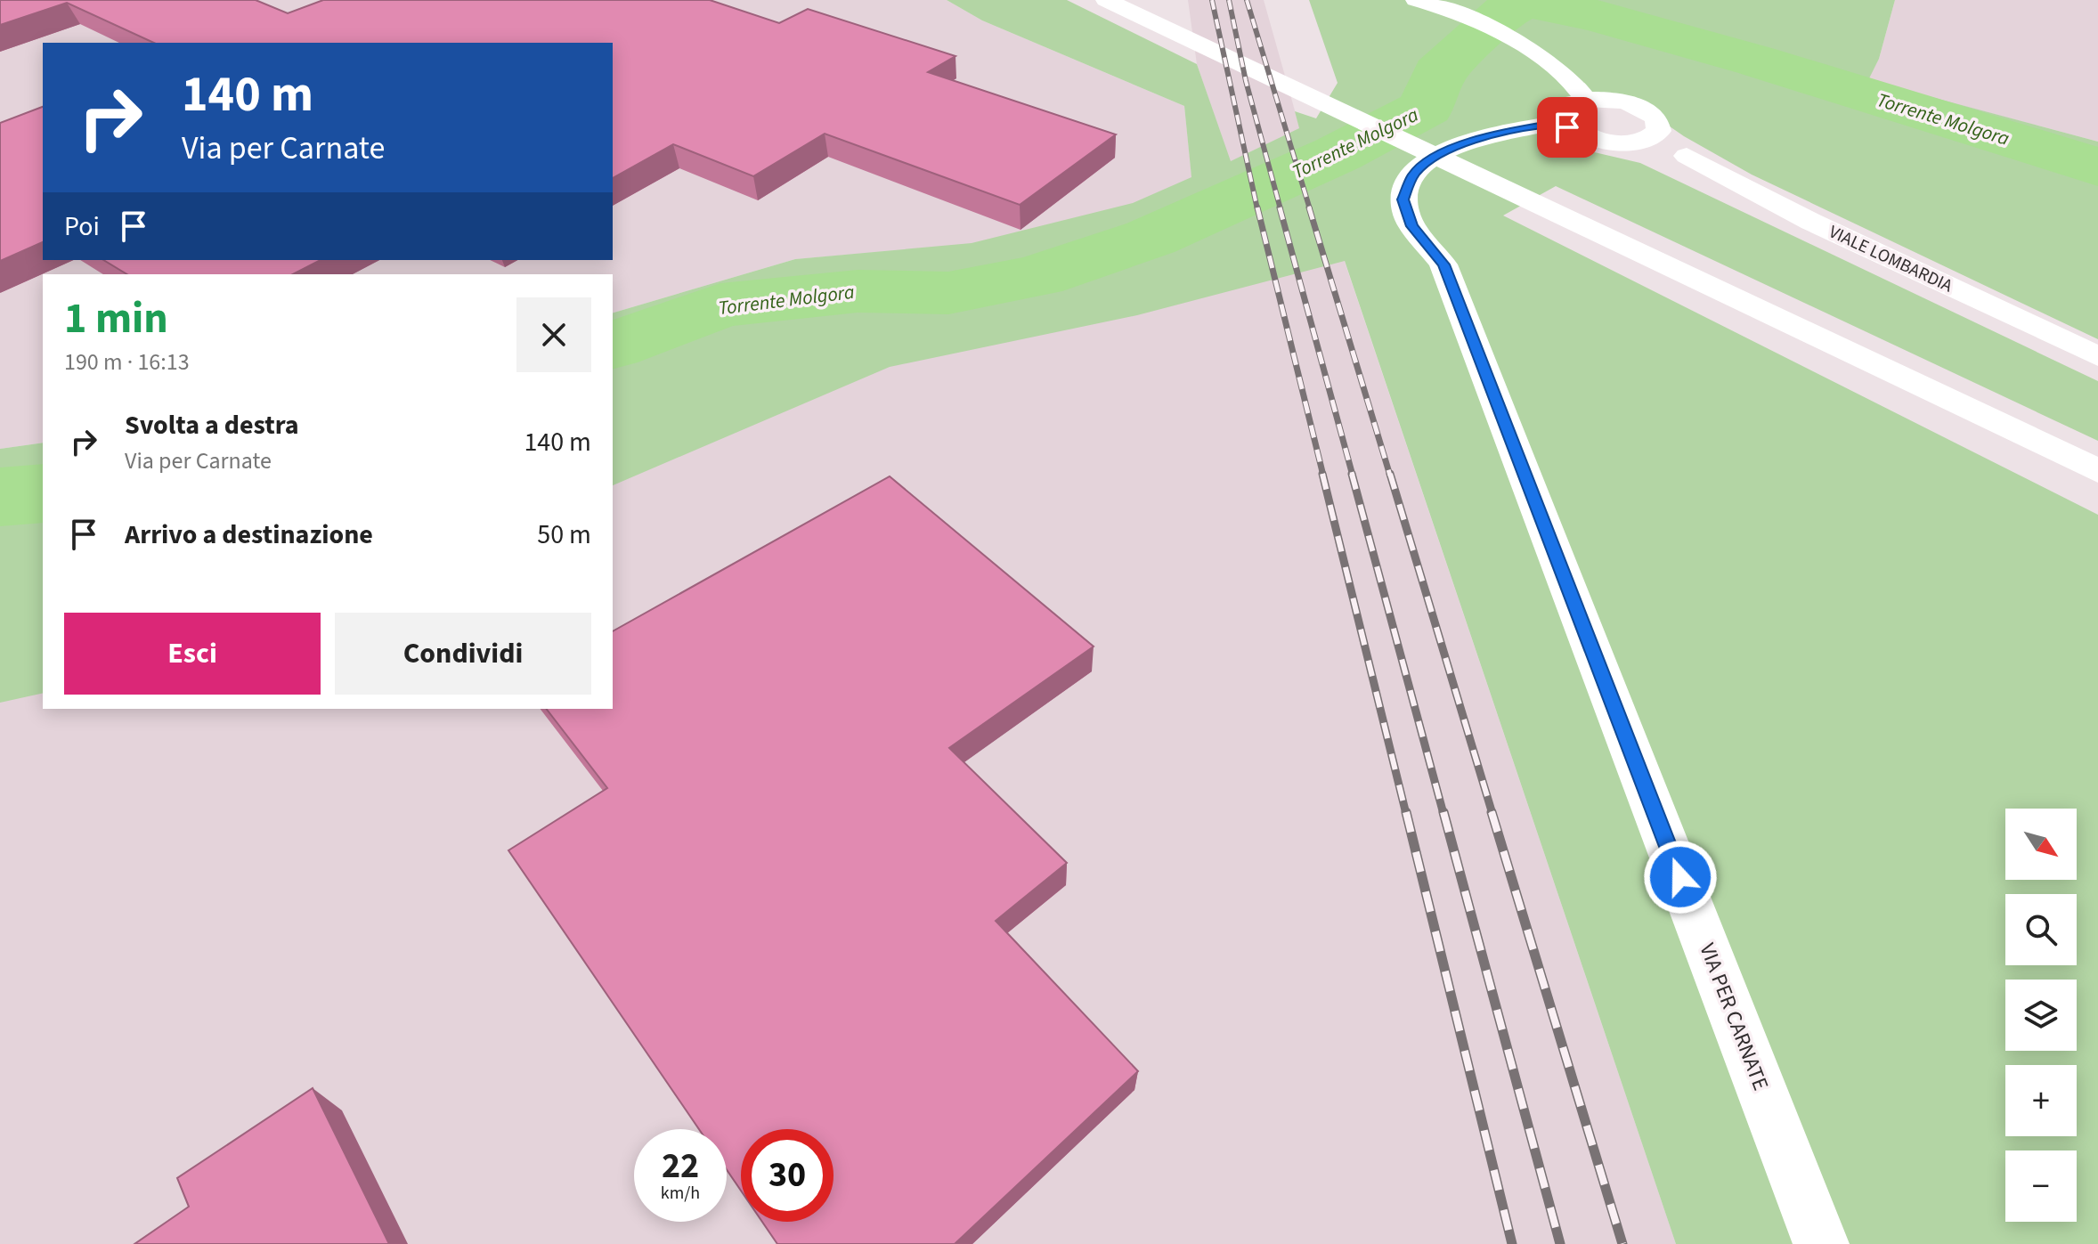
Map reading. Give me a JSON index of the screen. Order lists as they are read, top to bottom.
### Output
{
  "streets": {
    "street": ["VIALE LOMBARDIA", "VIA PER CARNATE"]
  },
  "crossings": [
    ["VIALE LOMBARDIA", "VIA PER CARNATE"]
  ],
  "water": ["Torrente Molgora"],
  "north": "bottom right",
  "page": {
    "turn": ["140 m", "Via per Carnate"],
    "then": "Poi",
    "heading": ["1 min", "190 m · 16:13"],
    "list": [
      {
        "name": "Svolta a destra",
        "note": "Via per Carnate",
        "value": "140 m"
      },
      {
        "name": "Arrivo a destinazione",
        "value": "50 m"
      }
    ],
    "buttons": ["Esci", "Condividi"],
    "map_buttons": ["+", "−"],
    "speed": "22 km/h",
    "limit": "30"
  }
}
